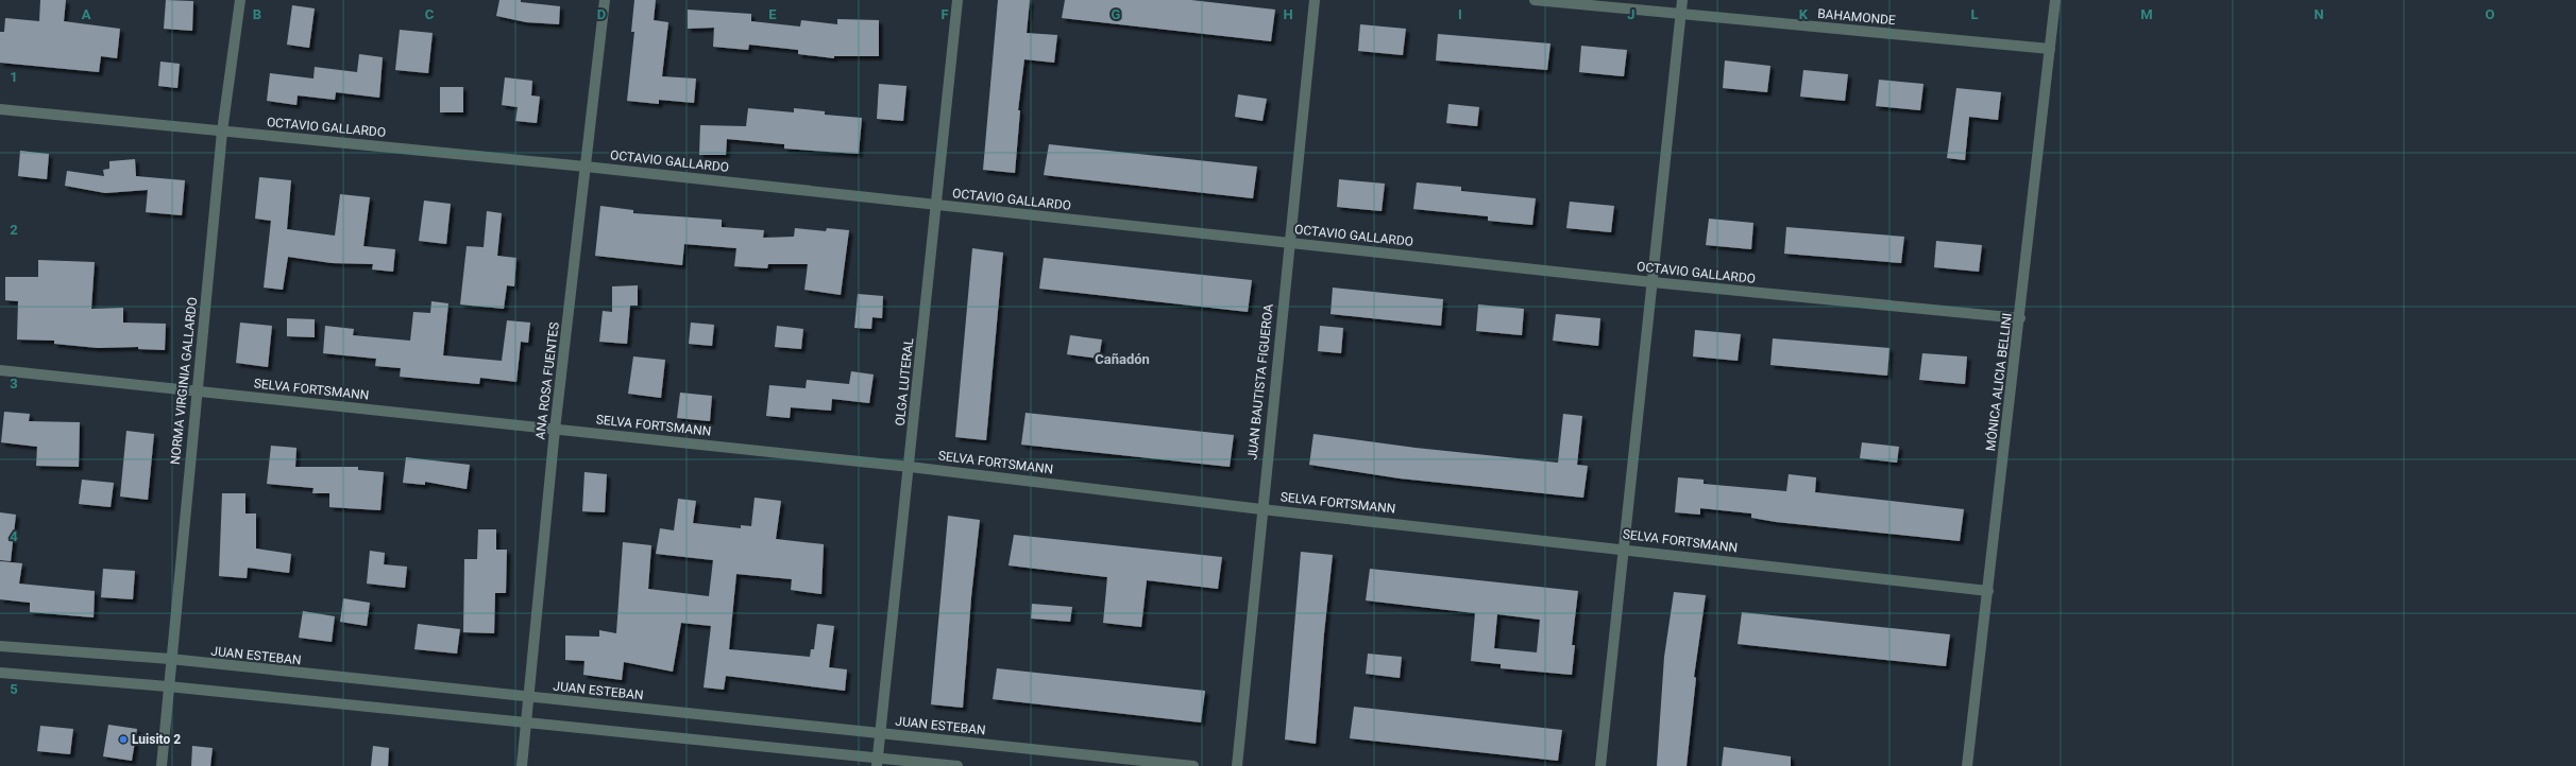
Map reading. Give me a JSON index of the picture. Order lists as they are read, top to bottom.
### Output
{
  "streets": {
    "street": [
      "BAHAMONDE",
      "OCTAVIO GALLARDO",
      "NORMA VIRGINIA GALLARDO",
      "ANA ROSA FUENTES",
      "OLGA LUTERAL",
      "JUAN BAUTISTA FIGUEROA",
      "MÓNICA ALICIA BELLINI",
      "SELVA FORTSMANN",
      "JUAN ESTEBAN"
    ]
  },
  "crossings": [
    ["BAHAMONDE", "MÓNICA ALICIA BELLINI"],
    ["OCTAVIO GALLARDO", "NORMA VIRGINIA GALLARDO"],
    ["OCTAVIO GALLARDO", "ANA ROSA FUENTES"],
    ["OCTAVIO GALLARDO", "OLGA LUTERAL"],
    ["OCTAVIO GALLARDO", "JUAN BAUTISTA FIGUEROA"],
    ["OCTAVIO GALLARDO", "MÓNICA ALICIA BELLINI"],
    ["NORMA VIRGINIA GALLARDO", "SELVA FORTSMANN"],
    ["NORMA VIRGINIA GALLARDO", "JUAN ESTEBAN"],
    ["ANA ROSA FUENTES", "SELVA FORTSMANN"],
    ["ANA ROSA FUENTES", "JUAN ESTEBAN"],
    ["OLGA LUTERAL", "SELVA FORTSMANN"],
    ["OLGA LUTERAL", "JUAN ESTEBAN"],
    ["JUAN BAUTISTA FIGUEROA", "SELVA FORTSMANN"],
    ["MÓNICA ALICIA BELLINI", "SELVA FORTSMANN"]
  ],
  "districts": ["Cañadón"],
  "places": ["Luisito 2"],
  "grid": {
    "columns": [
      "A",
      "B",
      "C",
      "D",
      "E",
      "F",
      "G",
      "H",
      "I",
      "J",
      "K",
      "L",
      "M",
      "N",
      "O"
    ],
    "rows": [
      "1",
      "2",
      "3",
      "4",
      "5"
    ]
  }
}
